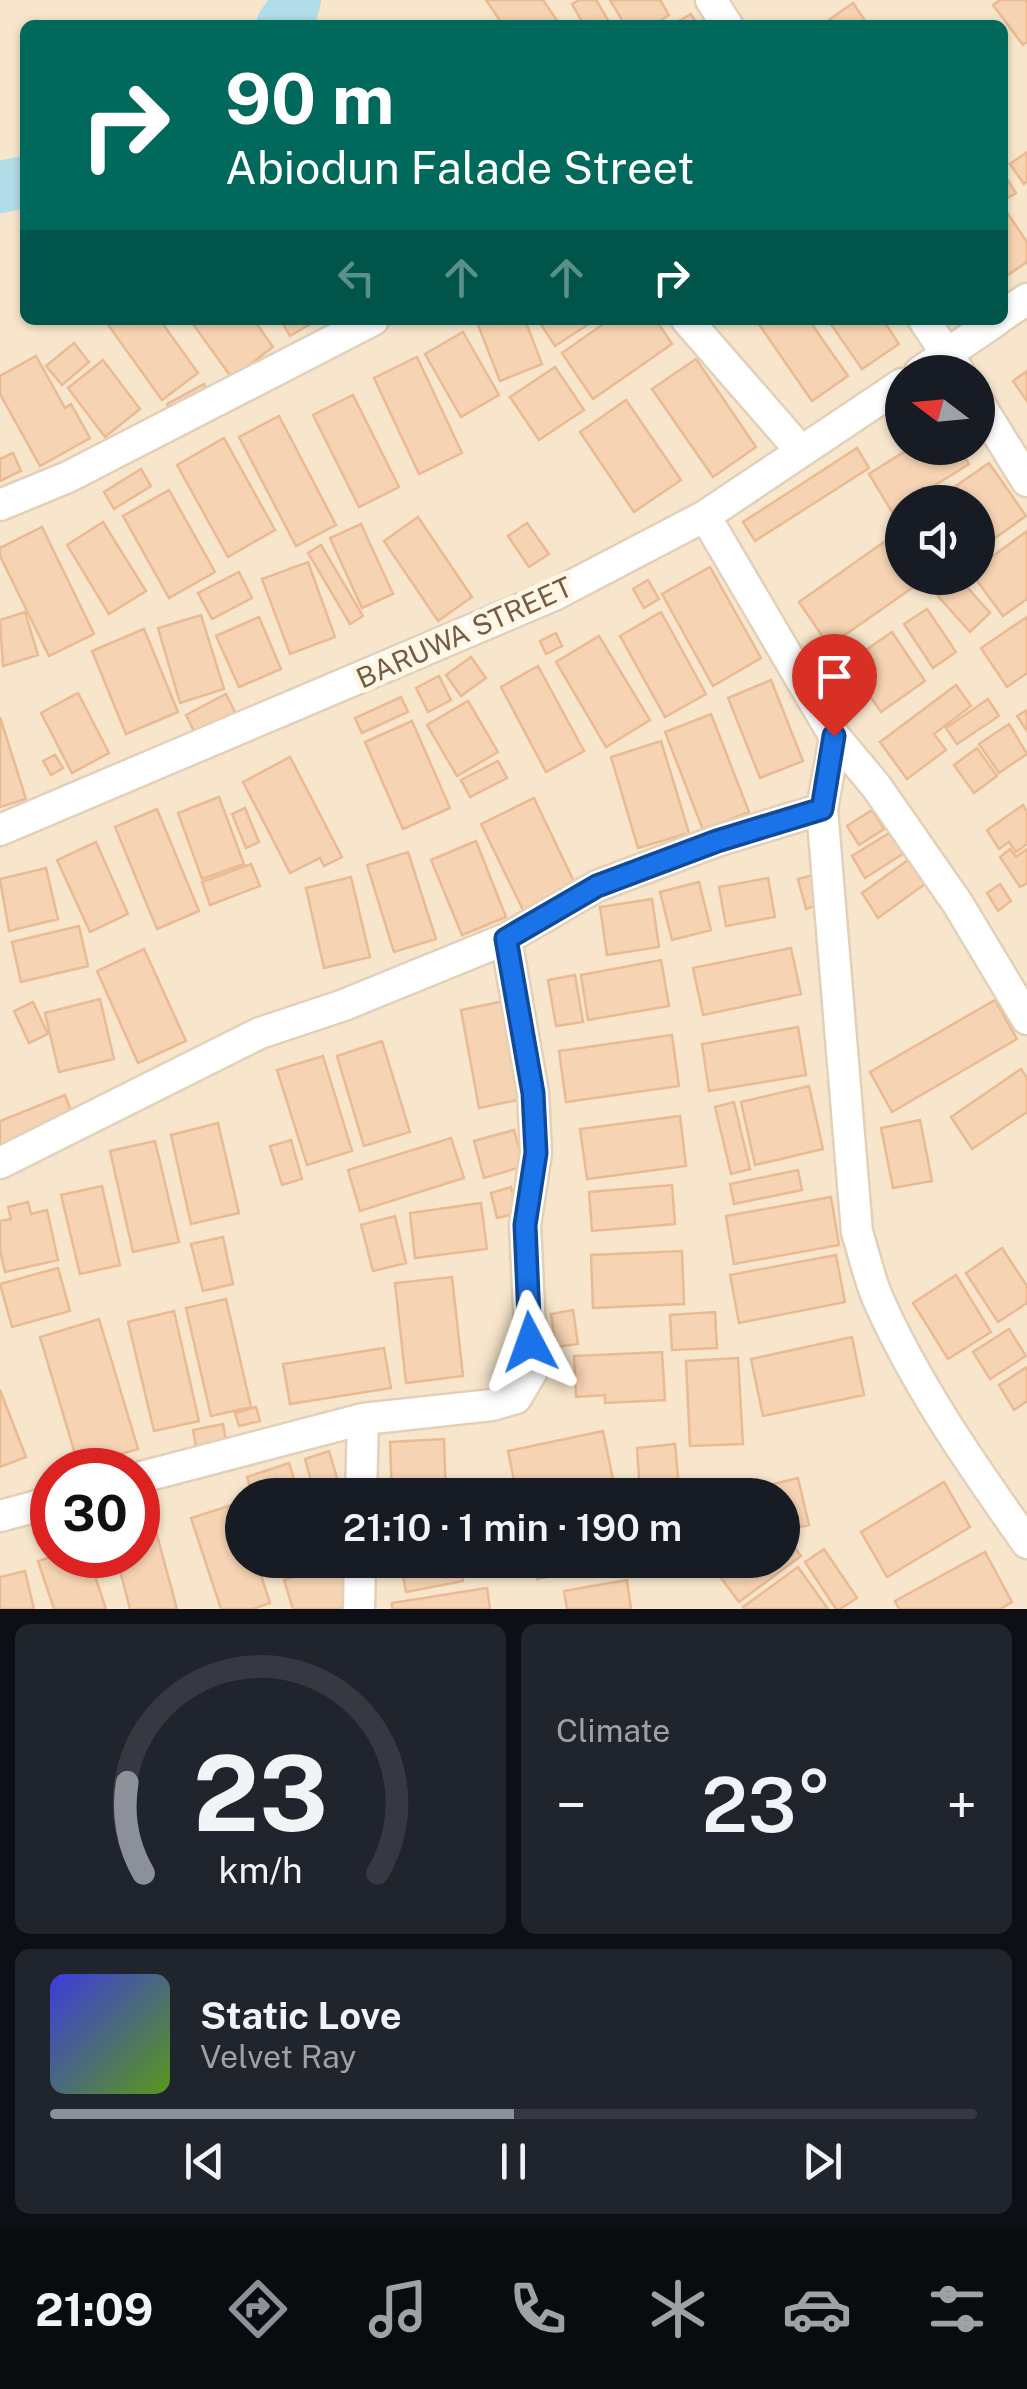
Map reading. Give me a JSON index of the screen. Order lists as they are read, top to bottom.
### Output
{
  "streets": {
    "street": ["BARUWA STREET"]
  },
  "north": "left",
  "page": {
    "turn": ["90 m", "Abiodun Falade Street"],
    "limit": "30",
    "trip": "21:10 · 1 min · 190 m",
    "tile": "Climate",
    "heat": ["−", "23°", "+"],
    "song": ["Static Love", "Velvet Ray"],
    "tabs": "21:09",
    "gauge": ["23", "km/h"]
  }
}
